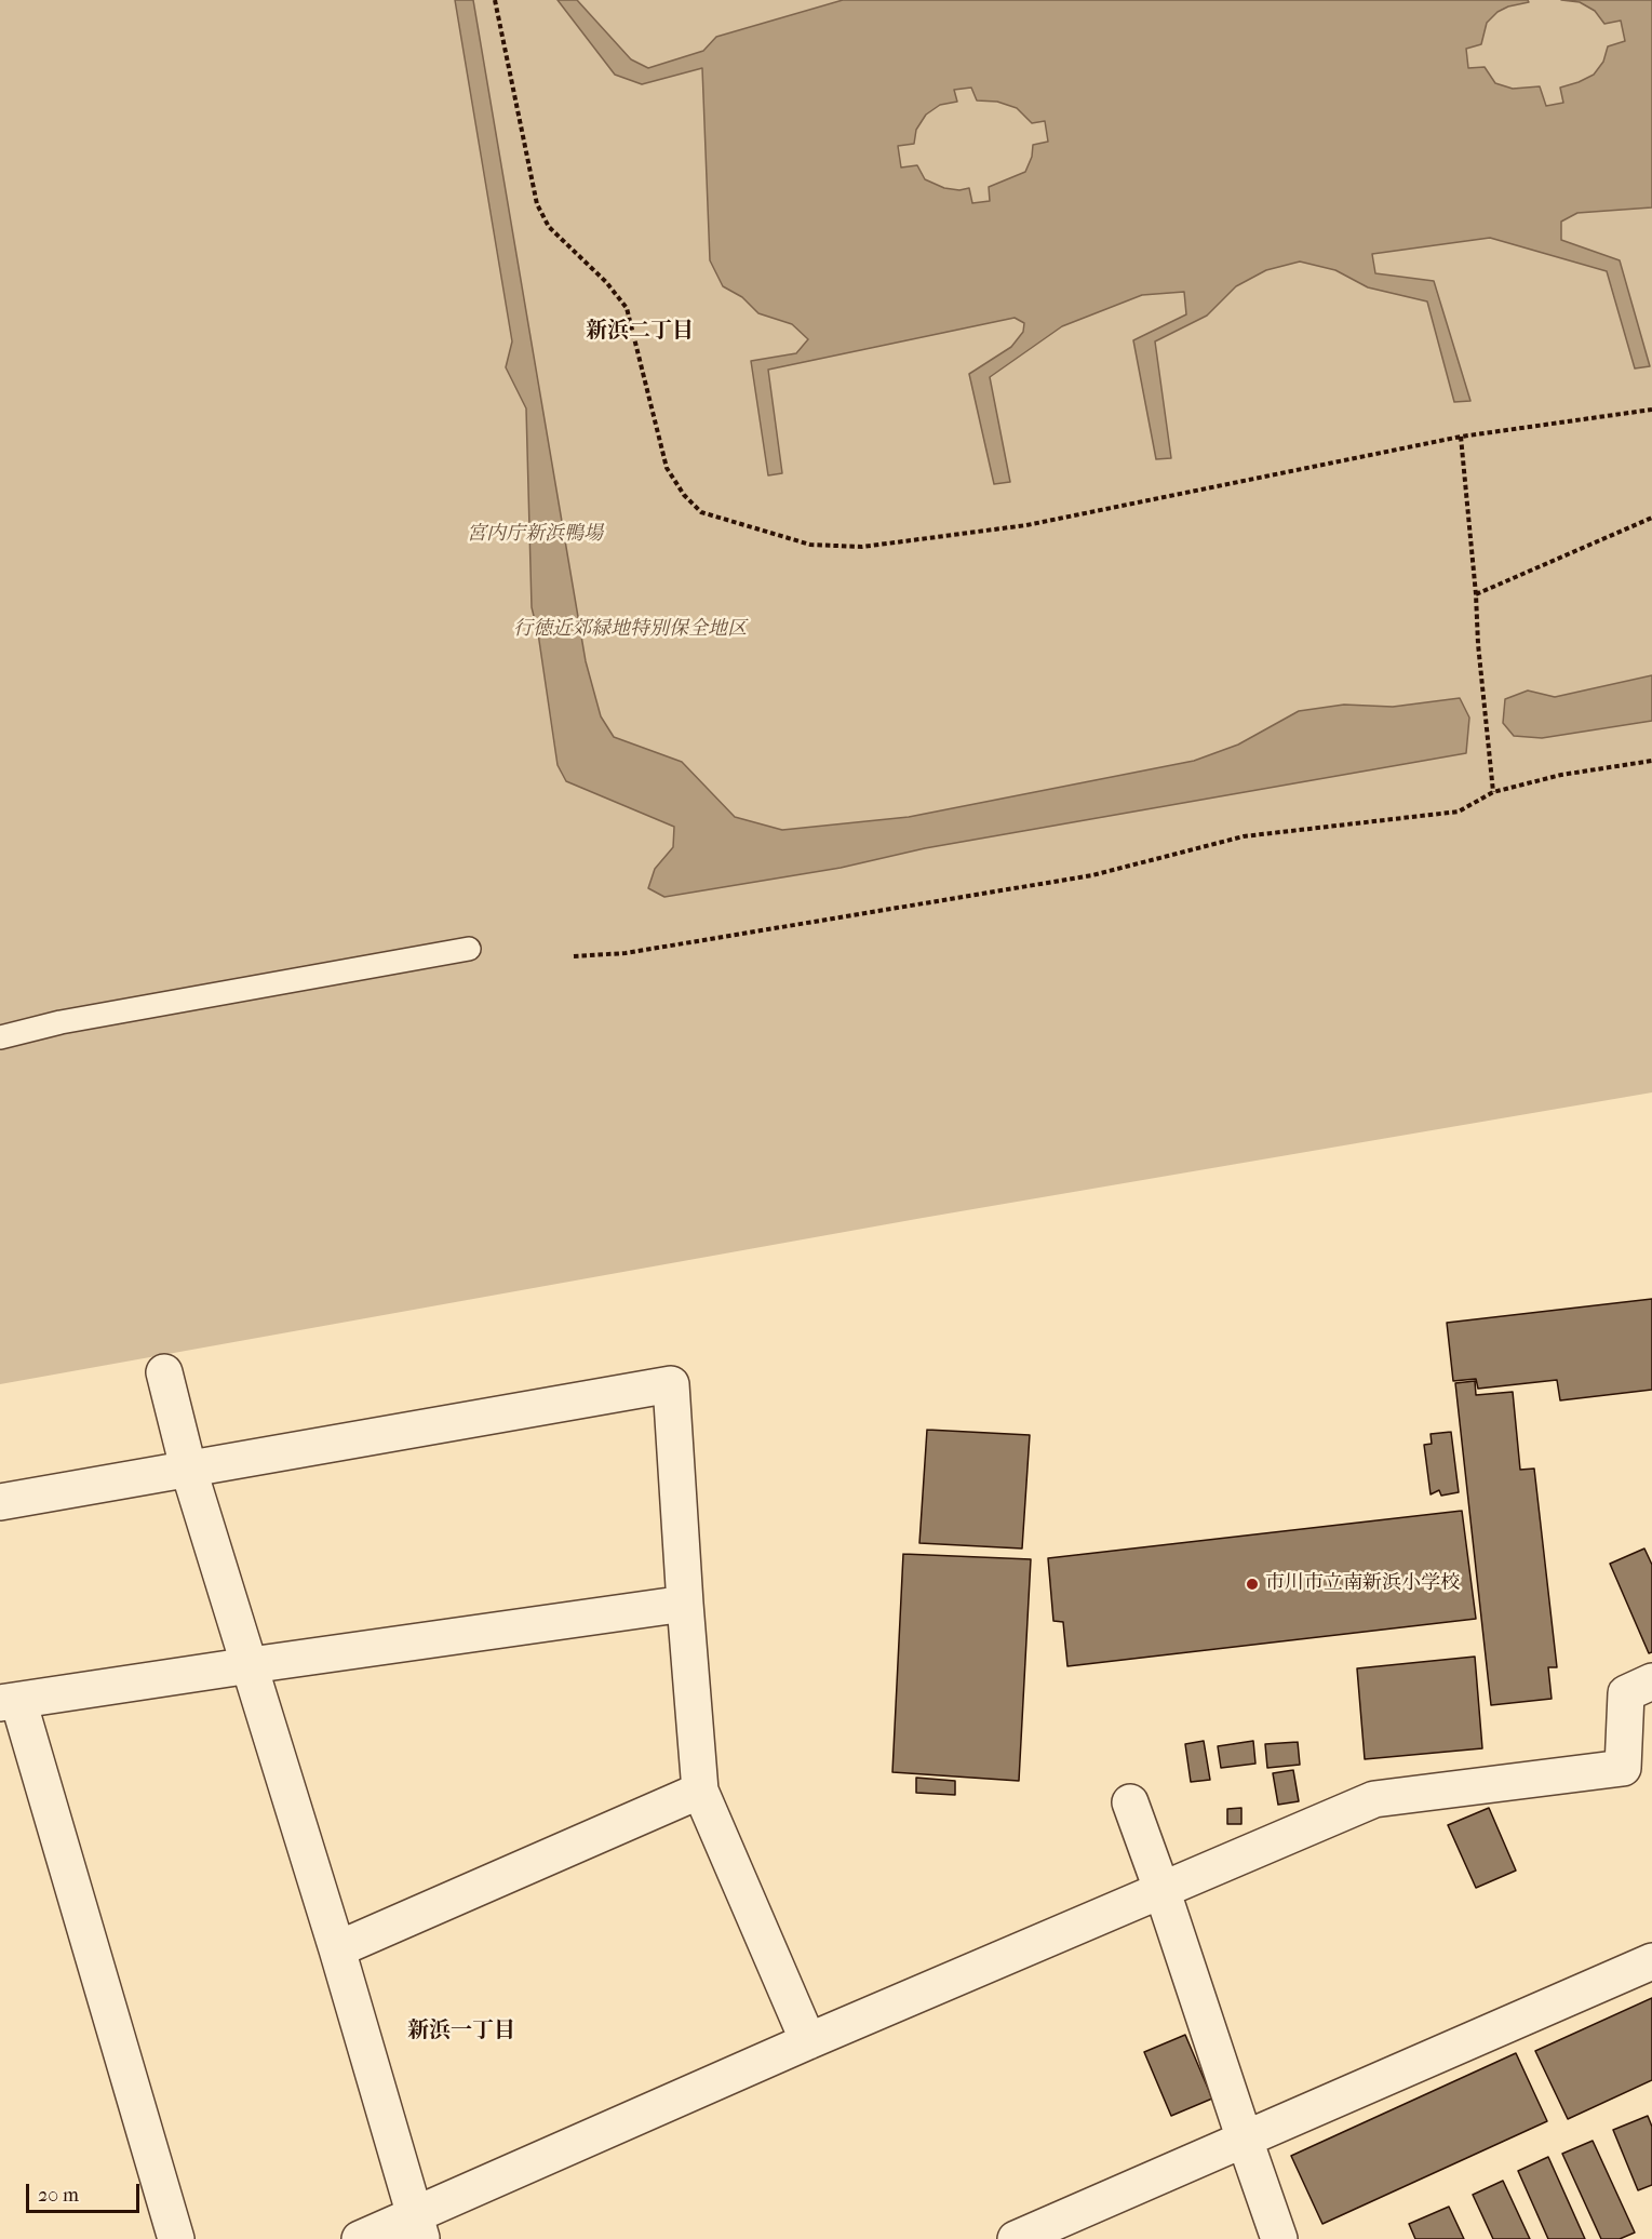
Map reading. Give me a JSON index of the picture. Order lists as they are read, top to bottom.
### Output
{
  "districts": ["新浜二丁目", "新浜一丁目"],
  "parks": ["宮内庁新浜鴨場", "行徳近郊緑地特別保全地区"],
  "places": ["市川市立南新浜小学校"],
  "scale_bar": "20 m"
}
